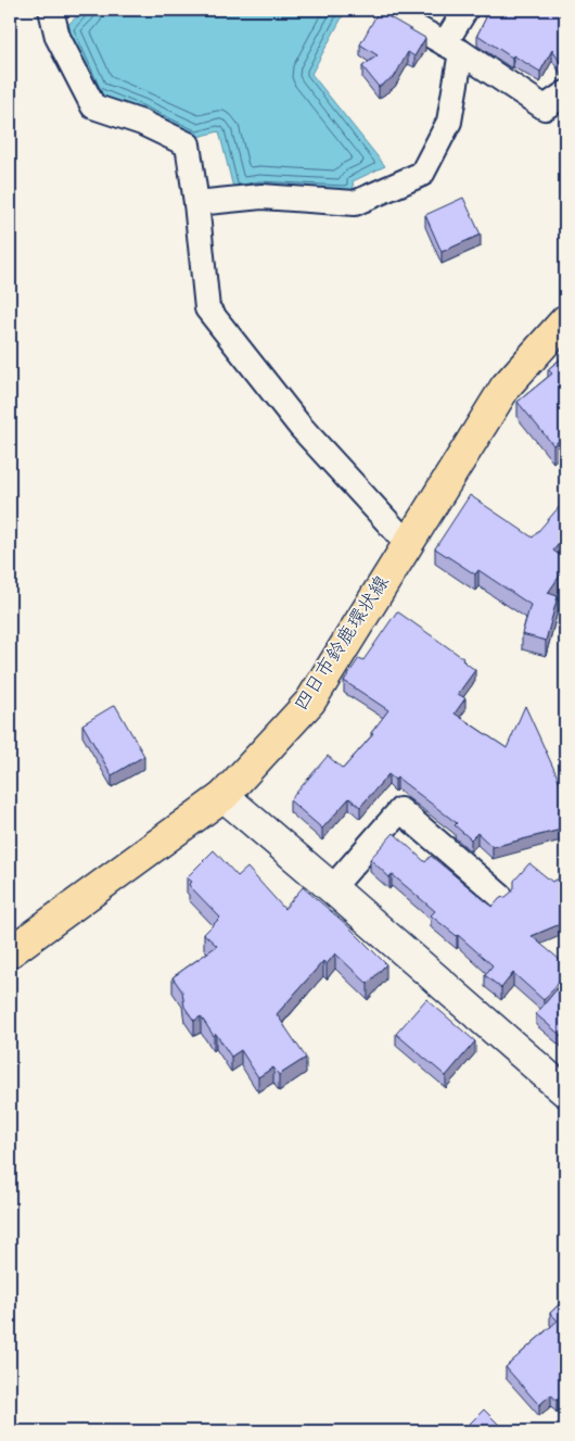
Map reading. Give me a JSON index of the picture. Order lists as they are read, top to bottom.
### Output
{
  "streets": {
    "main road": ["四日市鈴鹿環状線"]
  }
}
